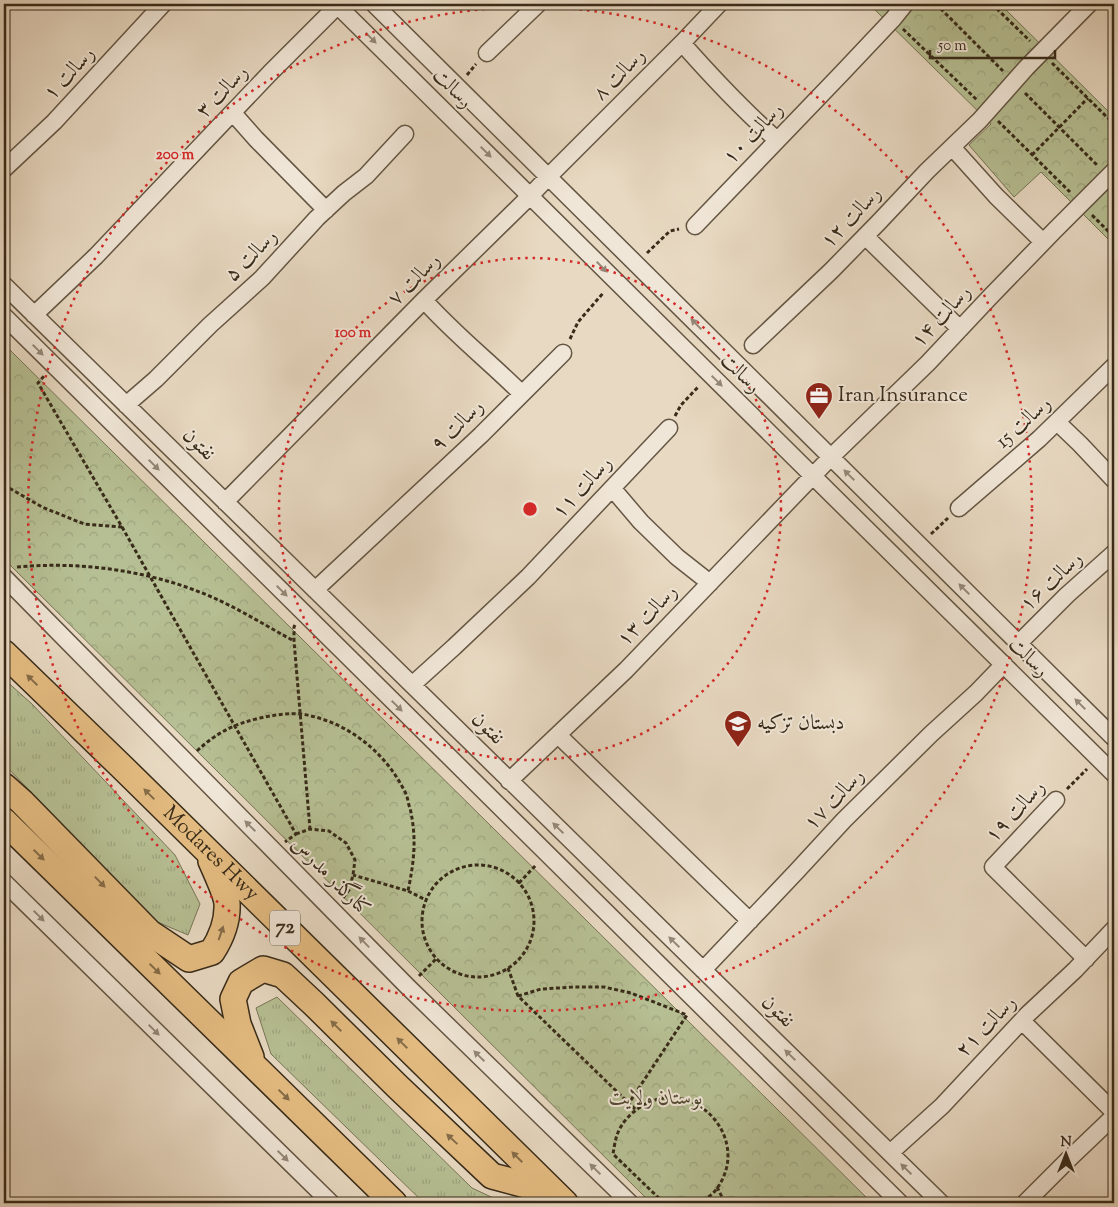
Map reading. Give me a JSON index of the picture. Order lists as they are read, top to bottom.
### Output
{
  "streets": {
    "highway": ["Modares Hwy", "72"],
    "street": [
      "رسالت ۱",
      "رسالت ۸",
      "رسالت",
      "رسالت ۳",
      "رسالت ۱۰",
      "رسالت ۱۲",
      "رسالت ۵",
      "رسالت ۷",
      "رسالت ۱۴",
      "رسالت 15",
      "رسالت ۹",
      "نفتون",
      "رسالت ۱۱",
      "رسالت ۱۶",
      "رسالت ۱۳",
      "رسالت ۱۷",
      "رسالت ۱۹",
      "کنارگذر مدرس",
      "رسالت ۲۱"
    ]
  },
  "crossings": [
    ["رسالت ۸", "رسالت"],
    ["رسالت ۸", "رسالت ۷"],
    ["رسالت", "رسالت ۳"],
    ["رسالت", "رسالت ۷"],
    ["رسالت", "رسالت ۱۴"],
    ["رسالت", "رسالت ۱۶"],
    ["رسالت", "رسالت ۱۳"],
    ["رسالت", "رسالت ۱۷"],
    ["رسالت", "رسالت ۱۹"],
    ["رسالت ۳", "نفتون"],
    ["رسالت ۵", "نفتون"],
    ["رسالت ۷", "نفتون"],
    ["رسالت ۱۴", "رسالت ۱۳"],
    ["رسالت ۹", "نفتون"],
    ["نفتون", "رسالت ۱۱"],
    ["نفتون", "رسالت ۱۳"],
    ["نفتون", "رسالت ۱۷"],
    ["نفتون", "رسالت ۲۱"],
    ["رسالت ۱۹", "رسالت ۲۱"]
  ],
  "one_way": ["کنارگذر مدرس"],
  "parks": ["بوستان ولایت"],
  "places": {
    "office": ["Iran Insurance"],
    "school or university": ["دبستان تزکیه"]
  },
  "scale_bar": "50 m",
  "north": "top",
  "rings": ["200 m", "100 m"]
}
